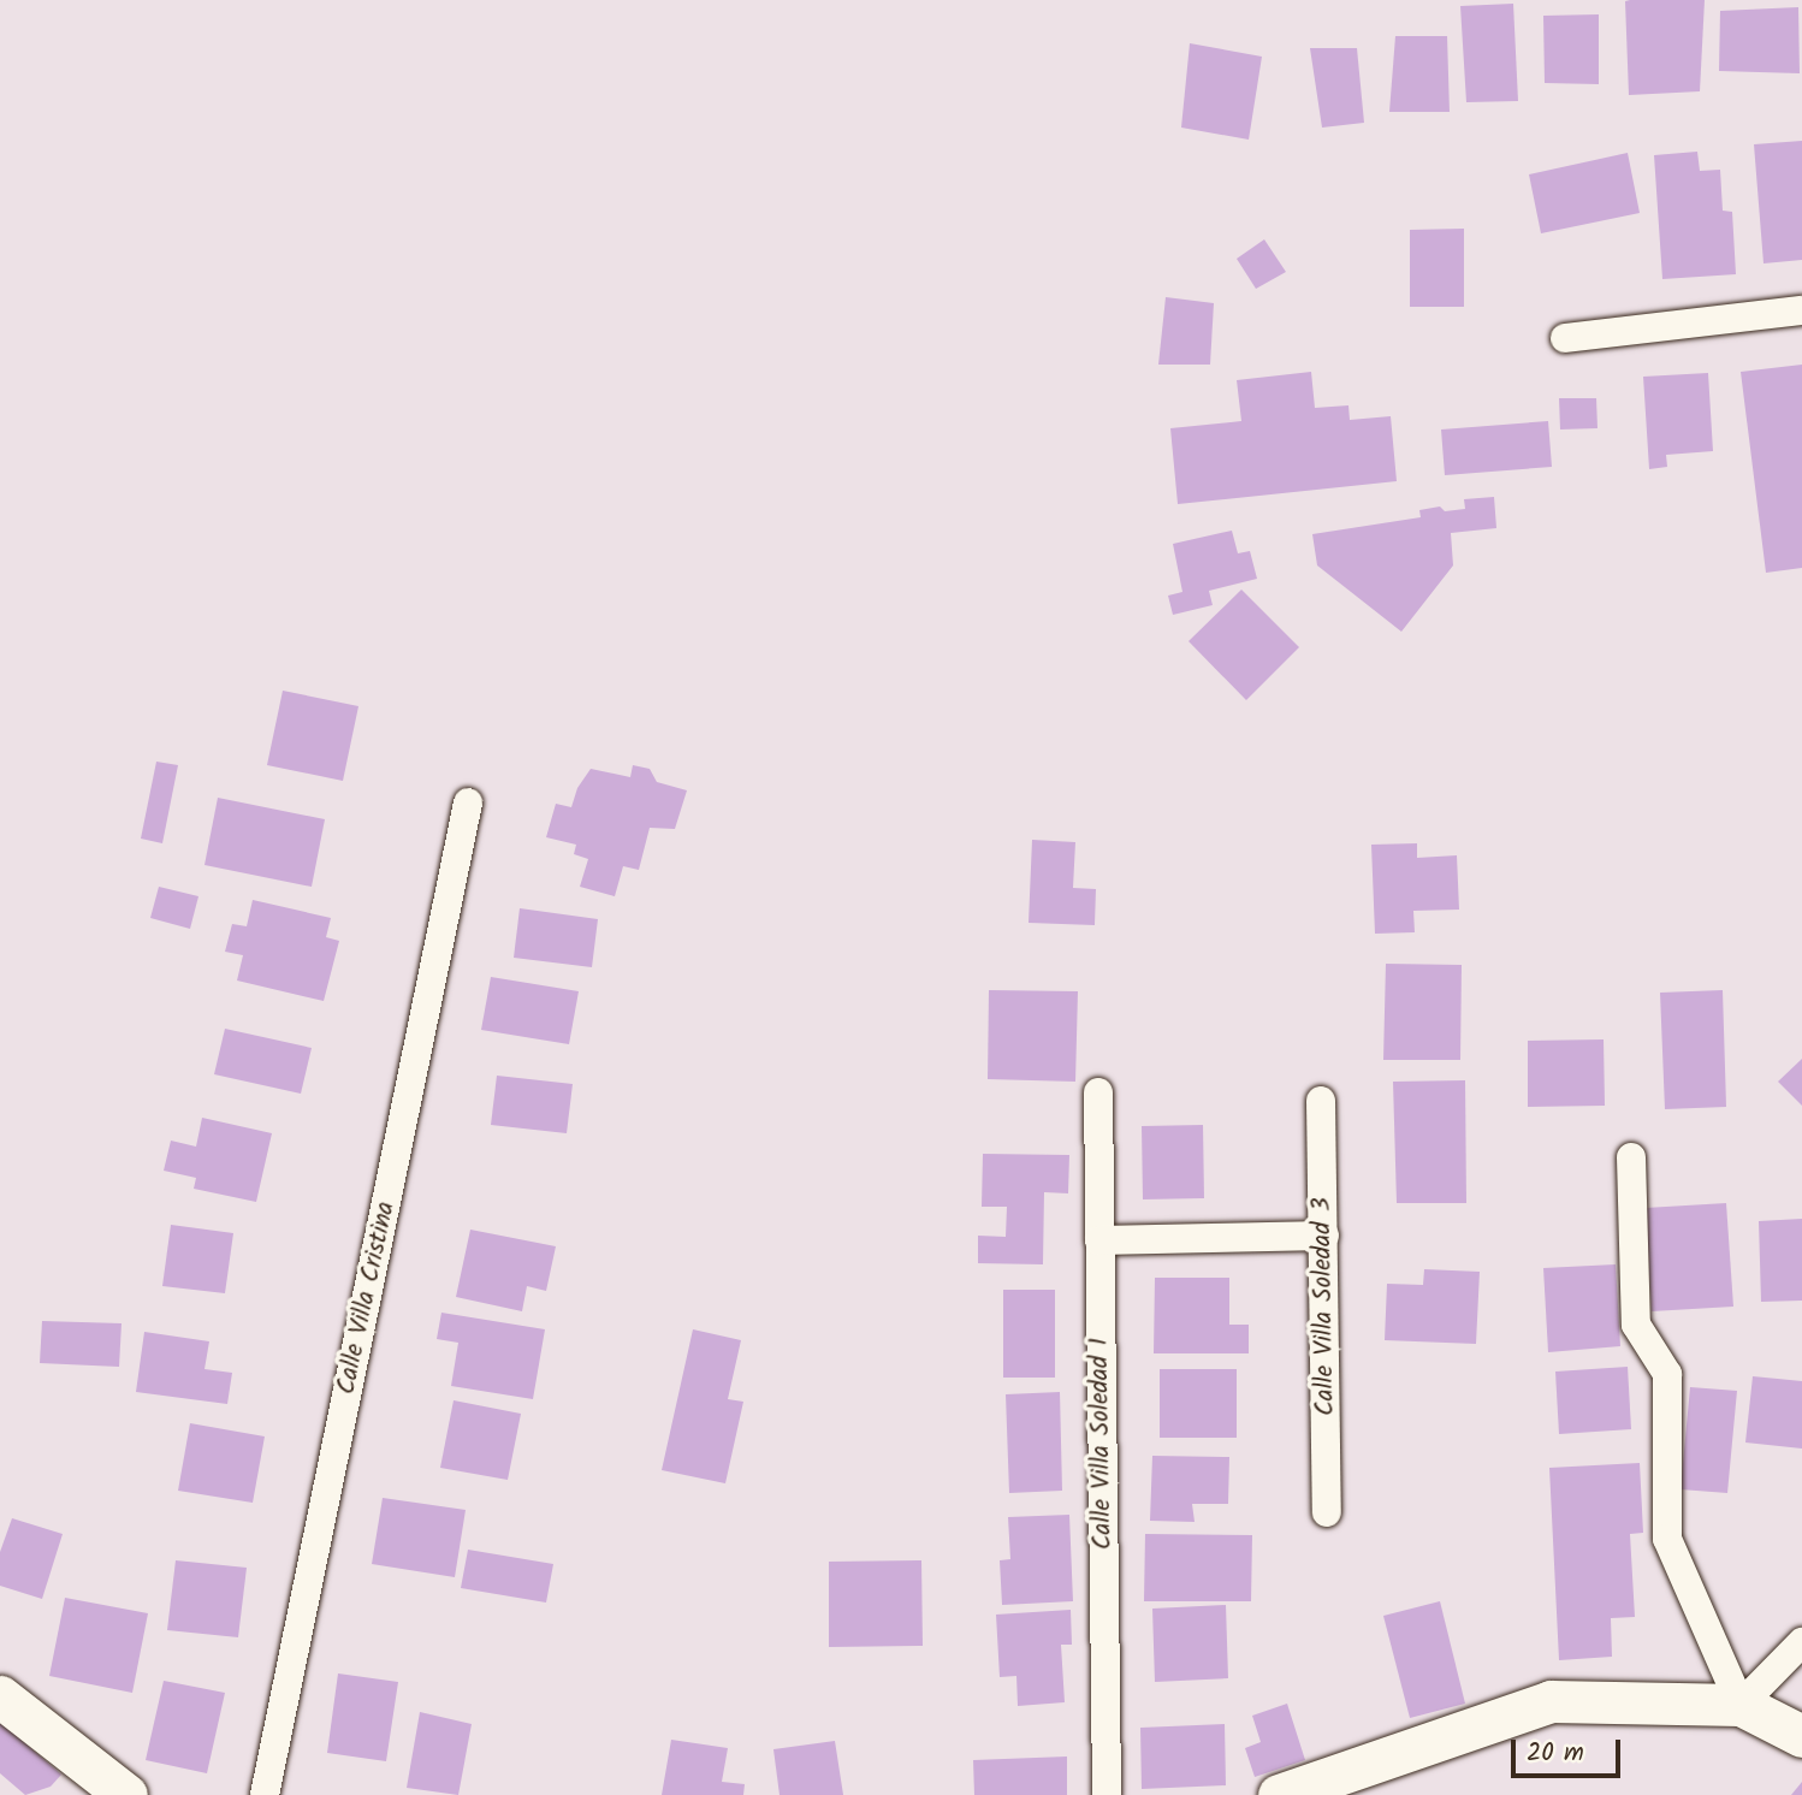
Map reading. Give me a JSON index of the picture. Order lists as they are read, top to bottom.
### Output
{
  "streets": {
    "street": ["Calle Villa Cristina", "Calle Villa Soledad 3", "Calle Villa Soledad 1"]
  },
  "scale_bar": "20 m"
}
